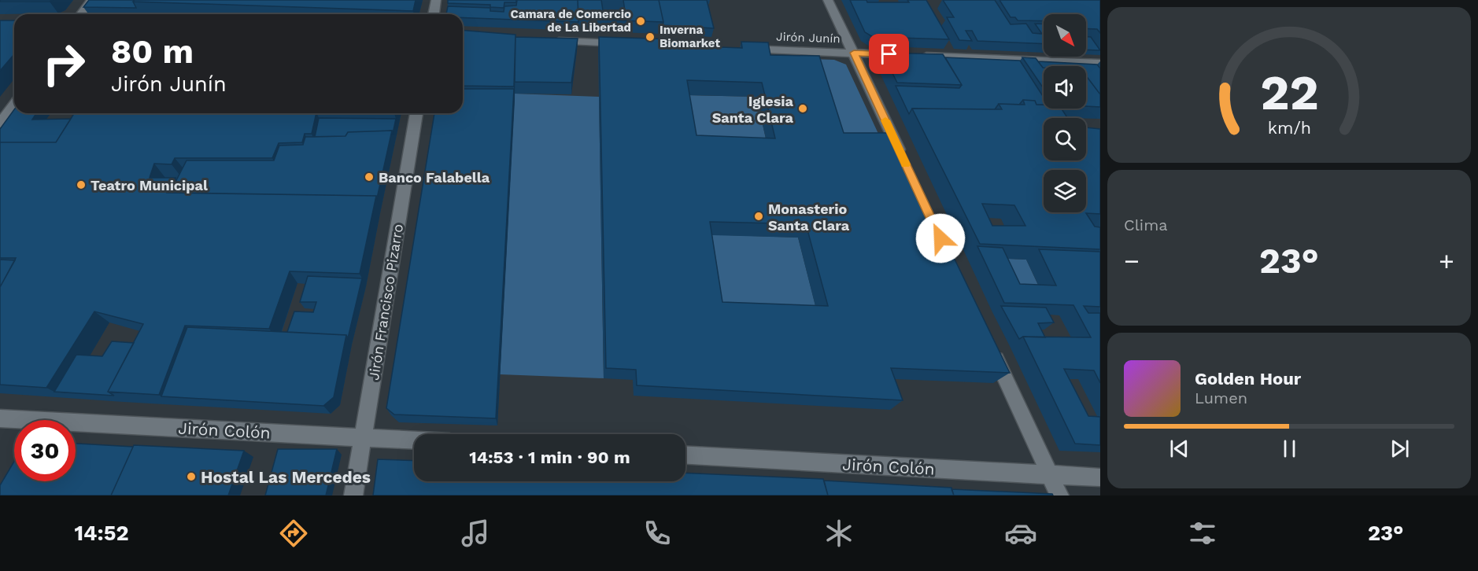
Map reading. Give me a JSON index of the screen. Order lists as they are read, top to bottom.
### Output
{
  "streets": {
    "street": ["Jirón Junín", "Jirón Francisco Pizarro", "Jirón Colón"]
  },
  "crossings": [
    ["Jirón Francisco Pizarro", "Jirón Colón"]
  ],
  "places": [
    "Camara de Comercio de La Libertad",
    "Inverna Biomarket",
    "Iglesia Santa Clara",
    "Banco Falabella",
    "Teatro Municipal",
    "Monasterio Santa Clara",
    "Hostal Las Mercedes"
  ],
  "north": "bottom right",
  "page": {
    "turn": ["80 m", "Jirón Junín"],
    "tile": "Clima",
    "heat": ["−", "23°", "+"],
    "song": ["Golden Hour", "Lumen"],
    "limit": "30",
    "trip": "14:53 · 1 min · 90 m",
    "tabs": ["14:52", "23°"],
    "gauge": ["22", "km/h"]
  }
}
